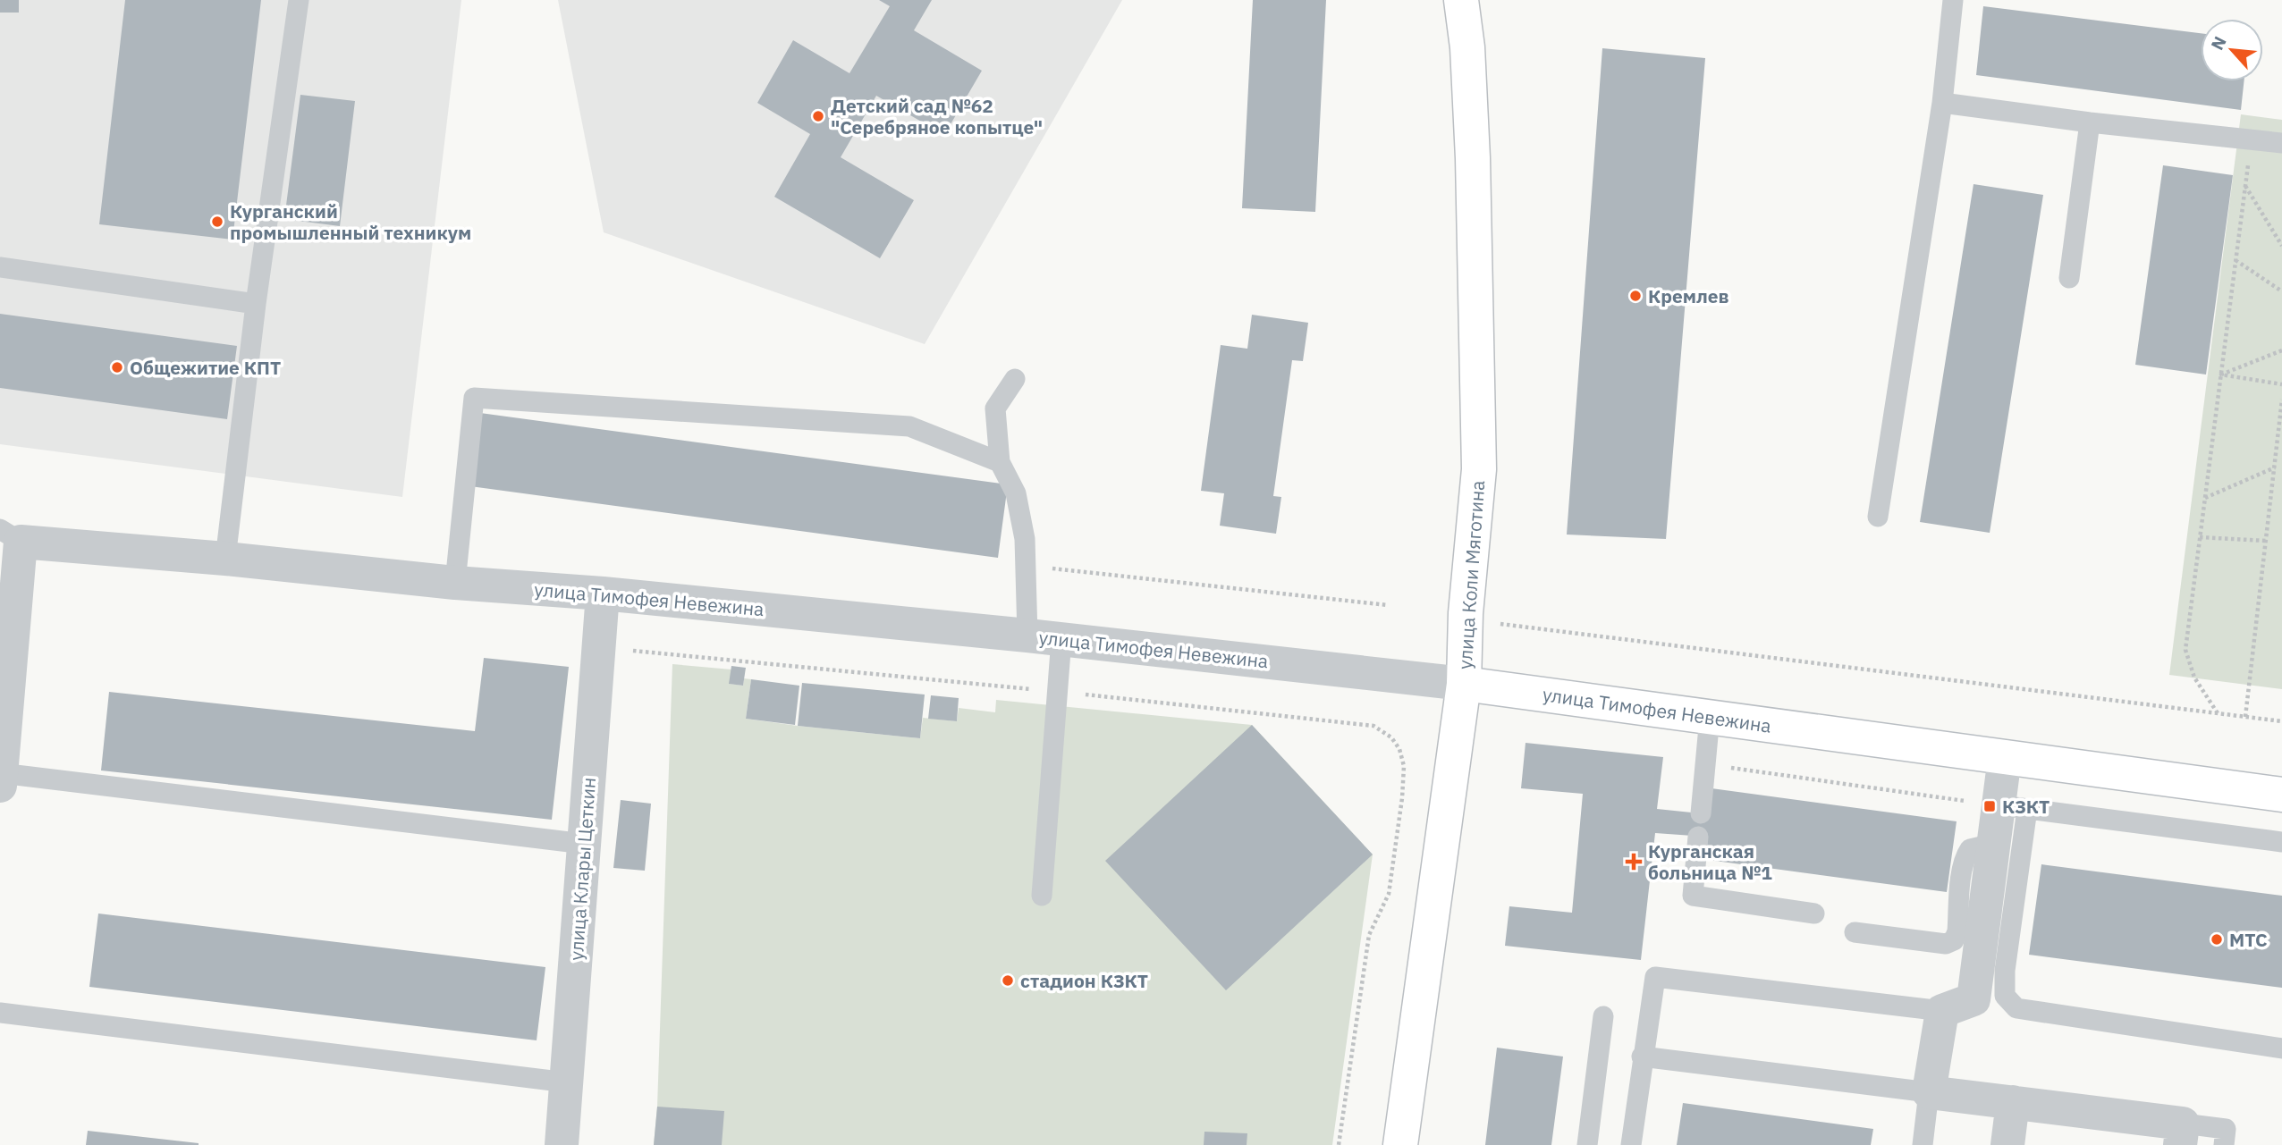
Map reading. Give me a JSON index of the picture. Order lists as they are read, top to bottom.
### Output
{
  "streets": {
    "main road": ["улица Коли Мяготина", "улица Тимофея Невежина"],
    "street": ["улица Клары Цеткин"]
  },
  "crossings": [
    ["улица Коли Мяготина", "улица Тимофея Невежина"],
    ["улица Тимофея Невежина", "улица Клары Цеткин"]
  ],
  "places": {
    "other": [
      "Детский сад №62 \"Серебряное копытце\"",
      "Курганский промышленный техникум",
      "Кремлев",
      "Общежитие КПТ",
      "МТС",
      "стадион КЗКТ"
    ],
    "transit": ["КЗКТ"],
    "health": ["Курганская больница №1"]
  },
  "north": "top left"
}
